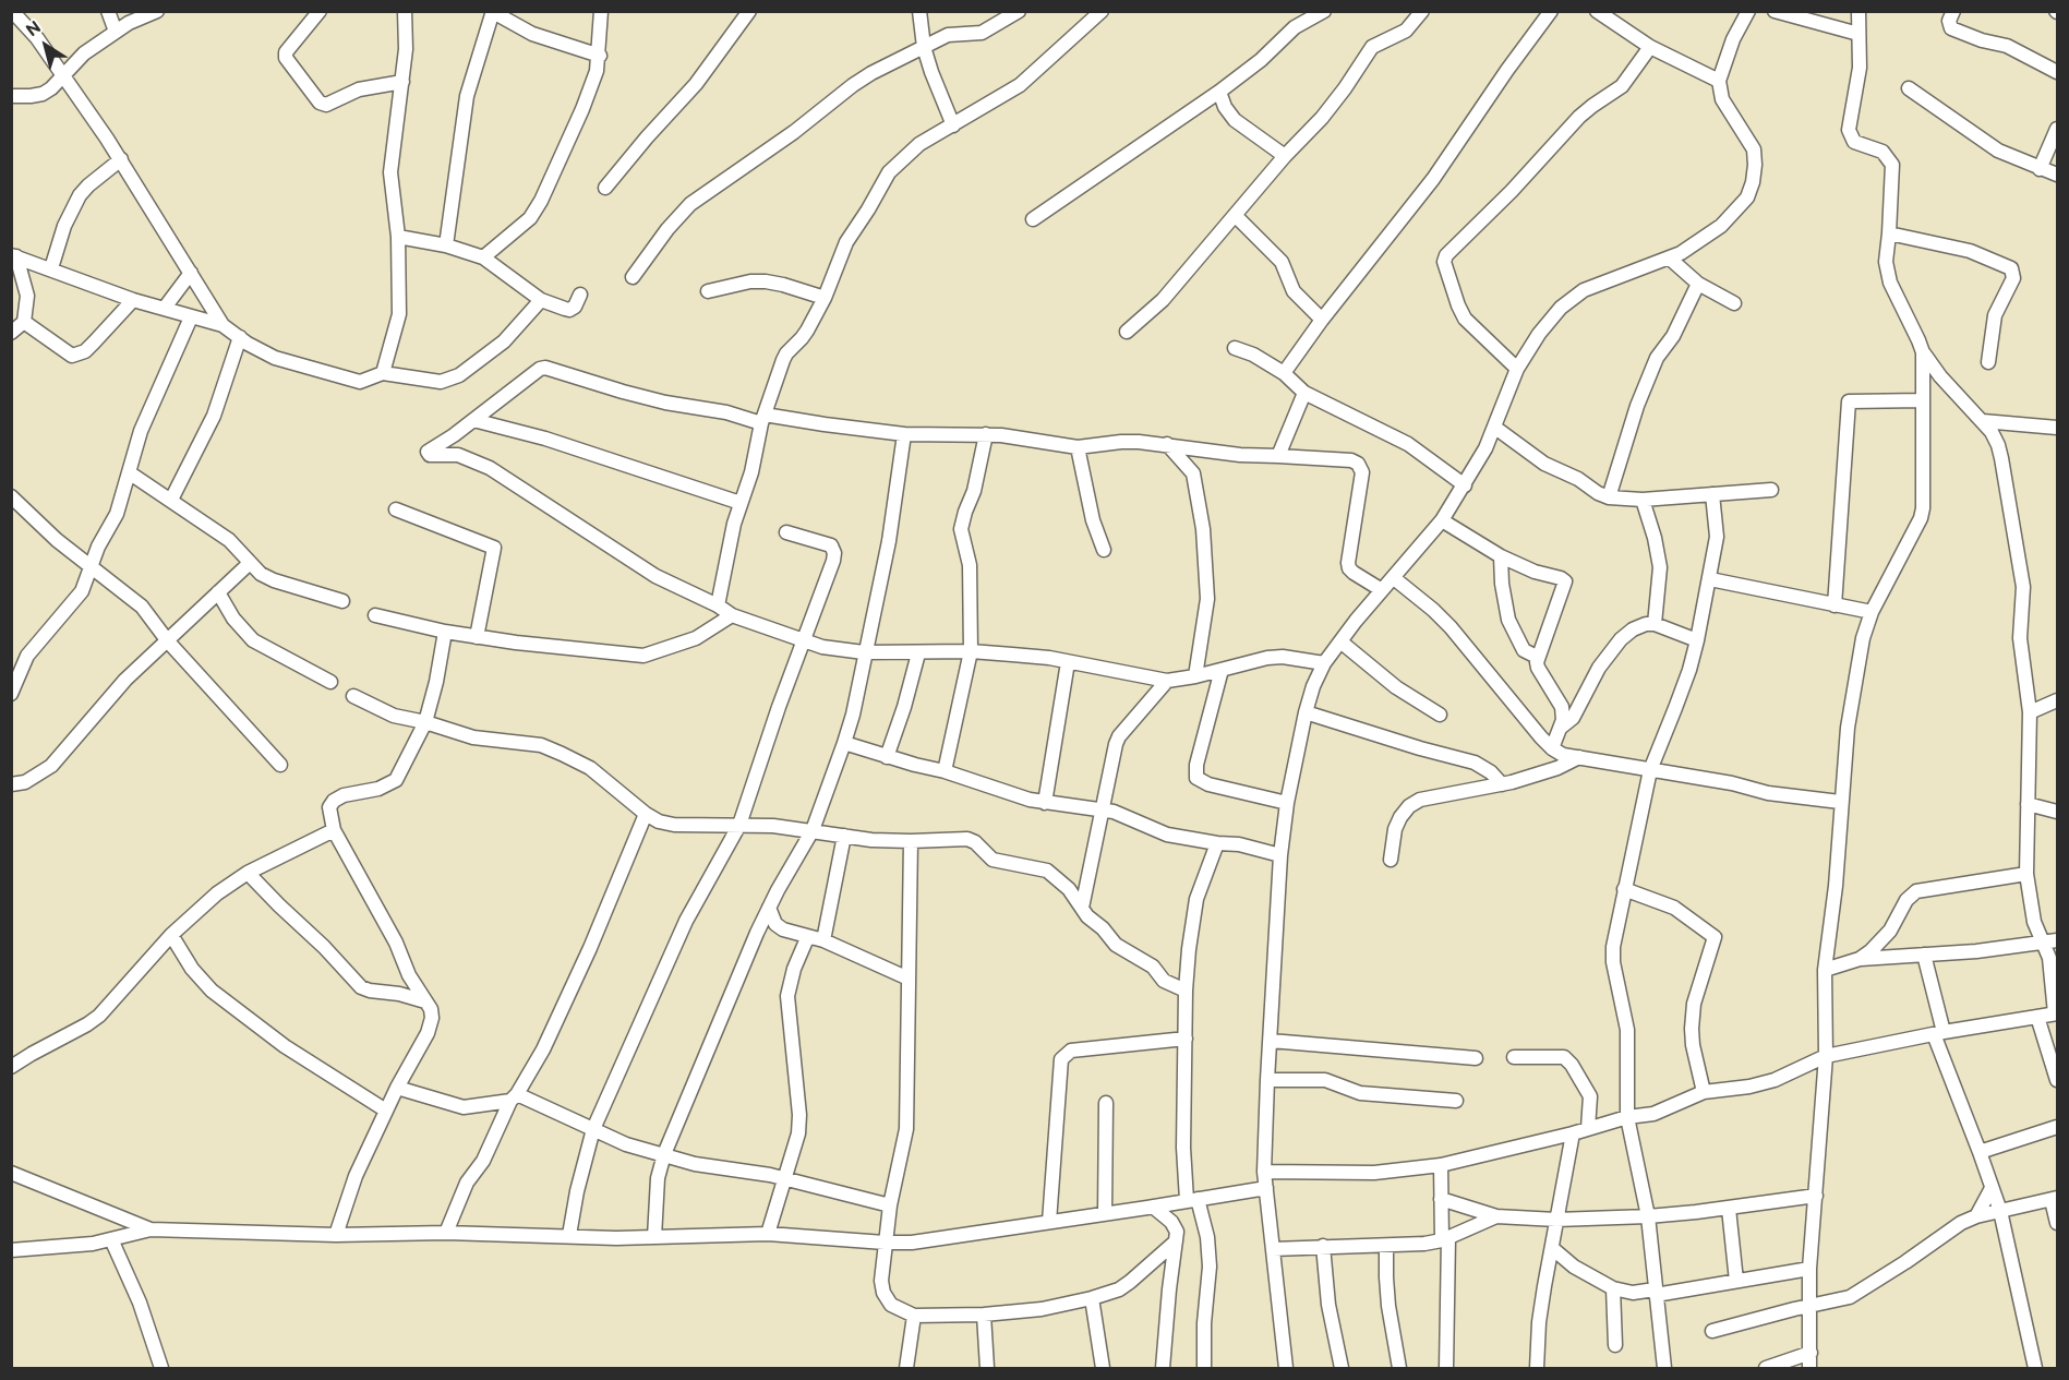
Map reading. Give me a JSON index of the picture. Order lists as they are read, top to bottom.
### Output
{
  "north": "top left"
}
